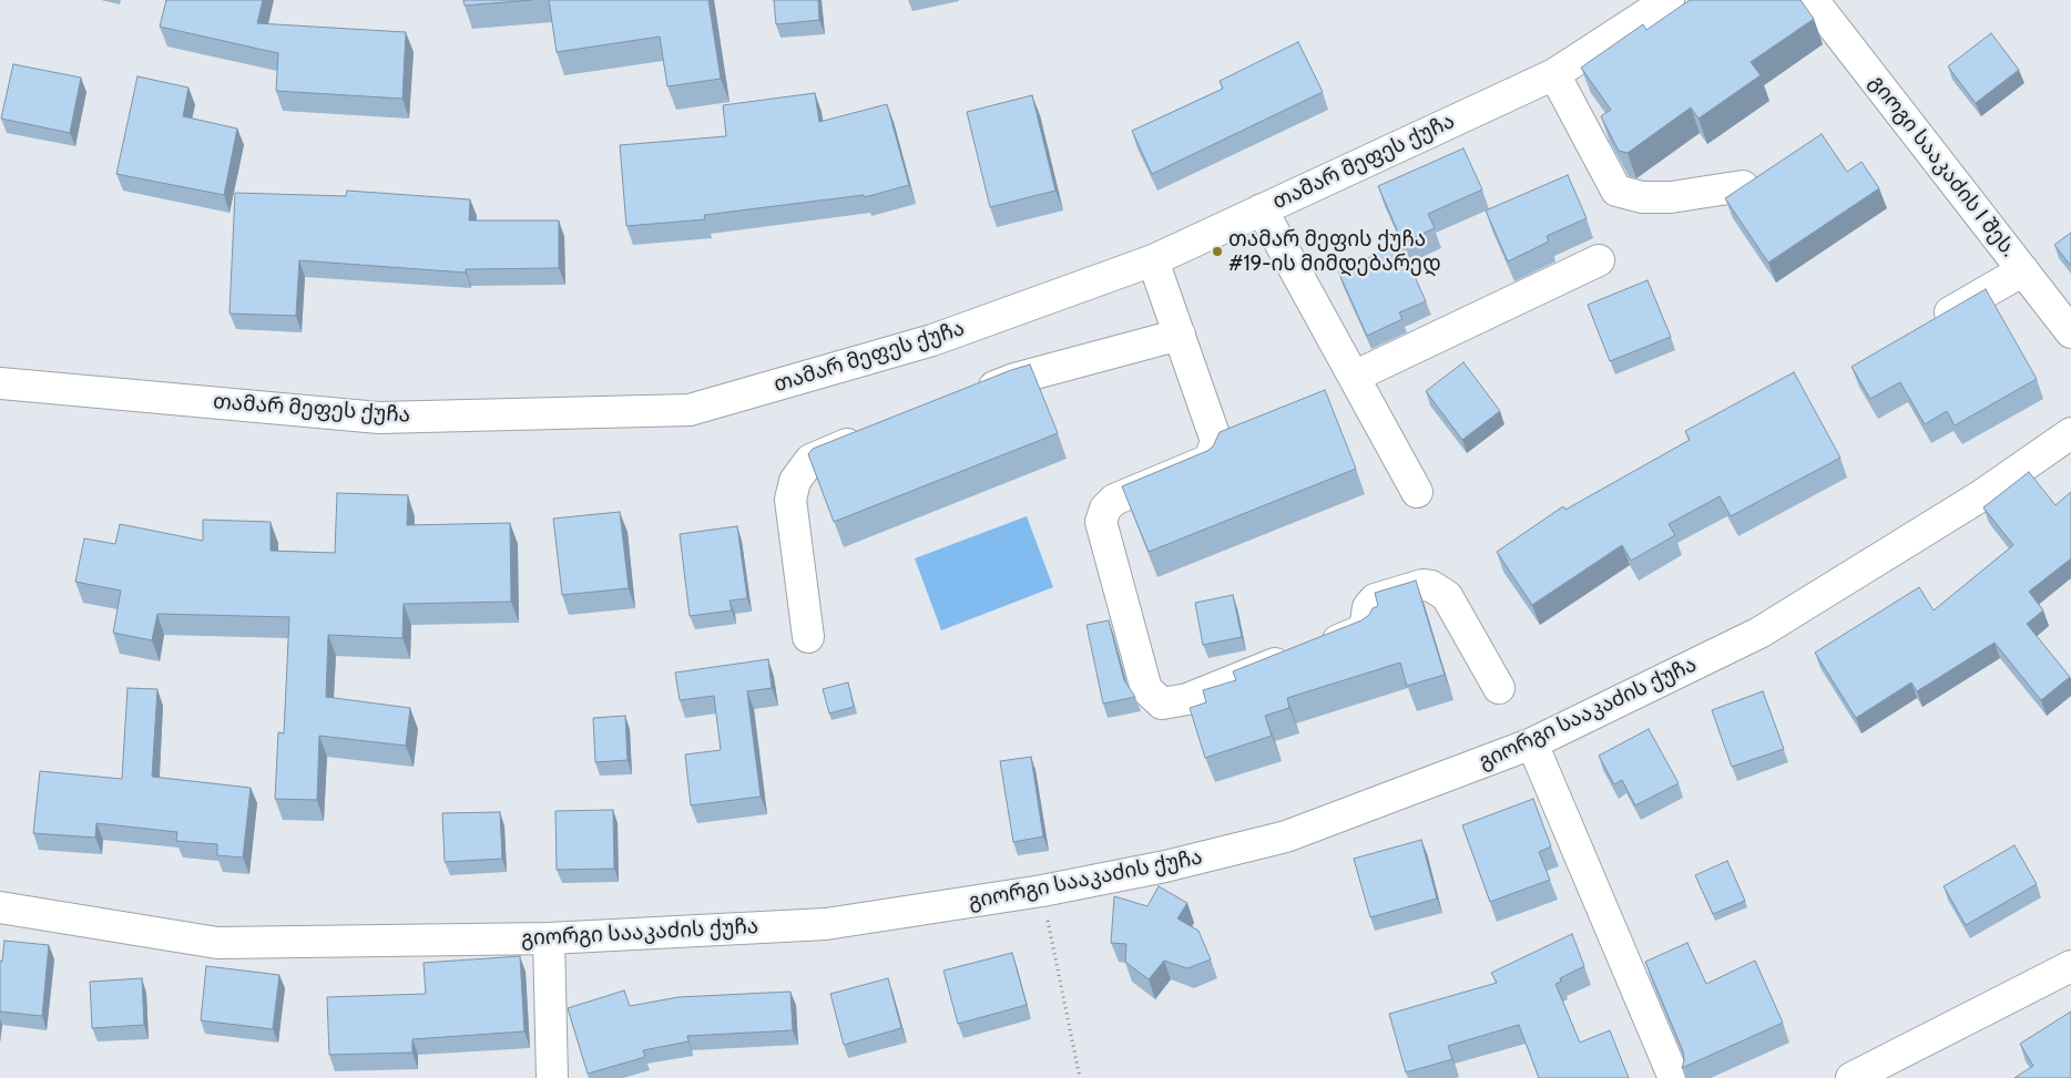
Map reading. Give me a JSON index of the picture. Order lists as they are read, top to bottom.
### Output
{
  "streets": {
    "street": ["თამარ მეფეს ქუჩა", "გიოგი სააკაძის I შეს.", "გიორგი სააკაძის ქუჩა"]
  },
  "places": ["თამარ მეფის ქუჩა #19-ის მიმდებარედ"]
}
